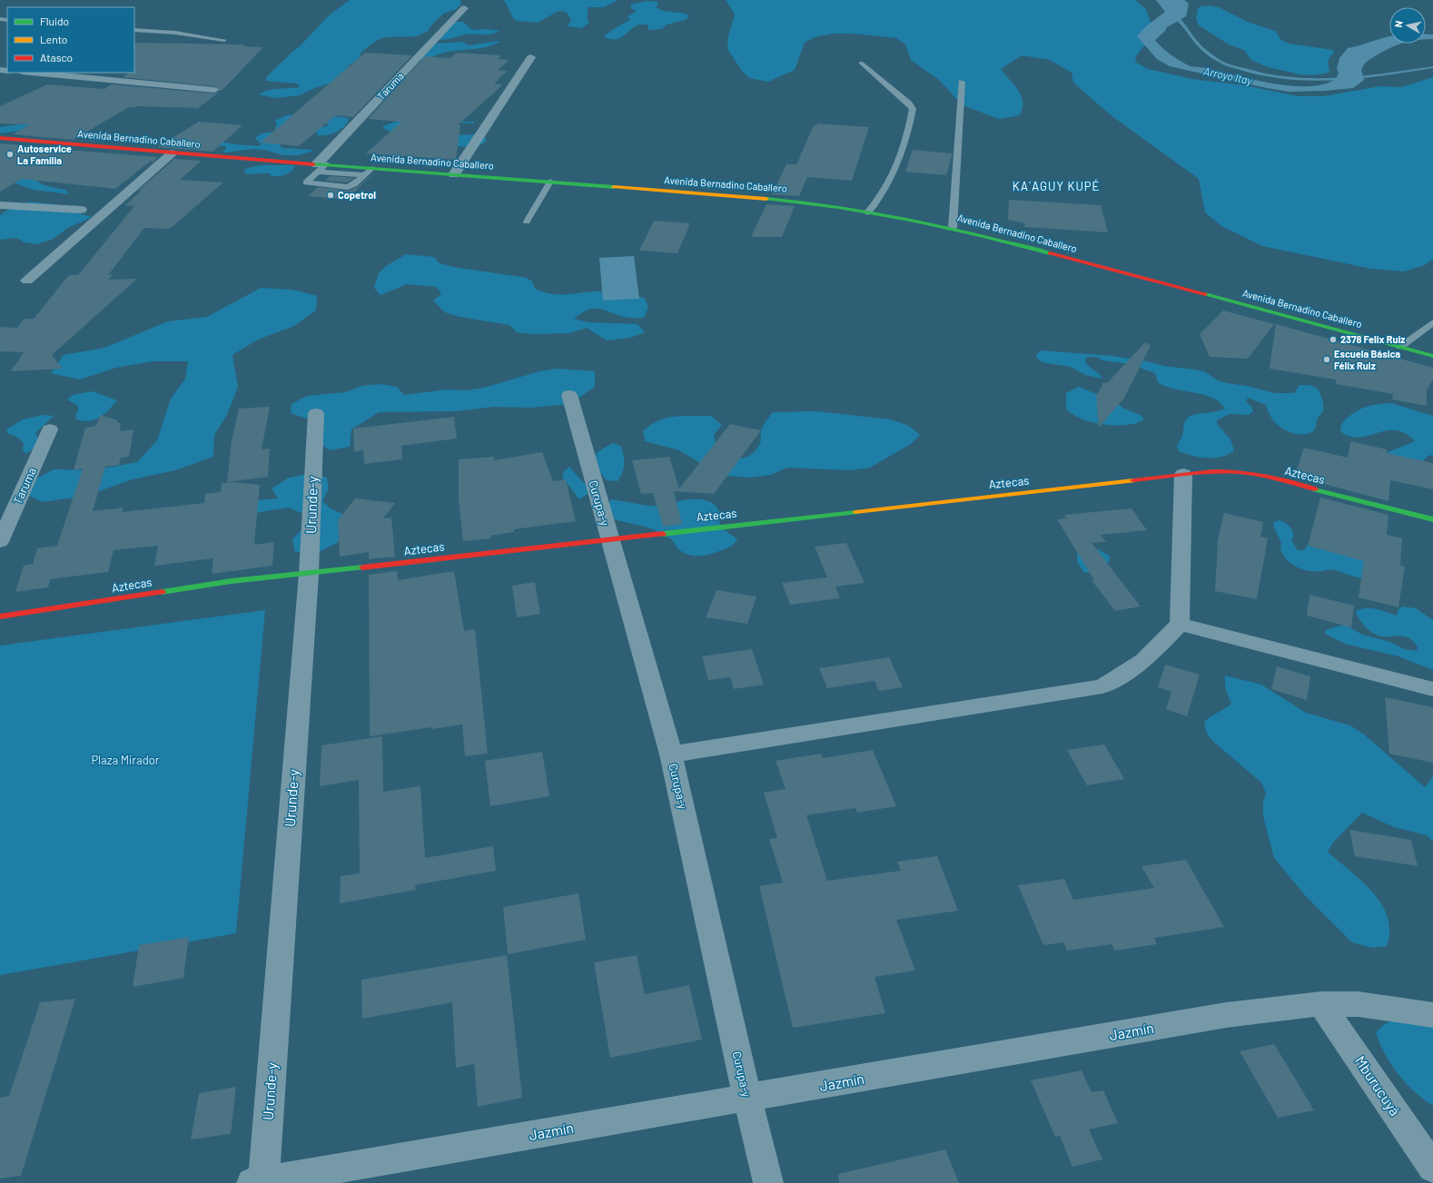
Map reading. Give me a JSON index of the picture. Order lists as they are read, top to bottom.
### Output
{
  "streets": {
    "main road": ["Avenida Bernadino Caballero", "Aztecas"],
    "street": [
      "Taruma",
      "Curupa-y",
      "Urunde-y",
      "Jazmín",
      "Mburucuyá"
    ]
  },
  "crossings": [
    ["Taruma", "Avenida Bernadino Caballero"],
    ["Aztecas", "Curupa-y"],
    ["Aztecas", "Urunde-y"],
    ["Curupa-y", "Jazmín"],
    ["Urunde-y", "Jazmín"],
    ["Jazmín", "Mburucuyá"]
  ],
  "districts": ["KA´AGUY KUPÉ"],
  "water": ["Arroyo Itay"],
  "parks": ["Plaza Mirador"],
  "places": [
    "Autoservice La Familia",
    "Copetrol",
    "2378 Felix Ruiz",
    "Escuela Básica Félix Ruiz"
  ],
  "legend": ["Fluido", "Lento", "Atasco"],
  "north": "left"
}
